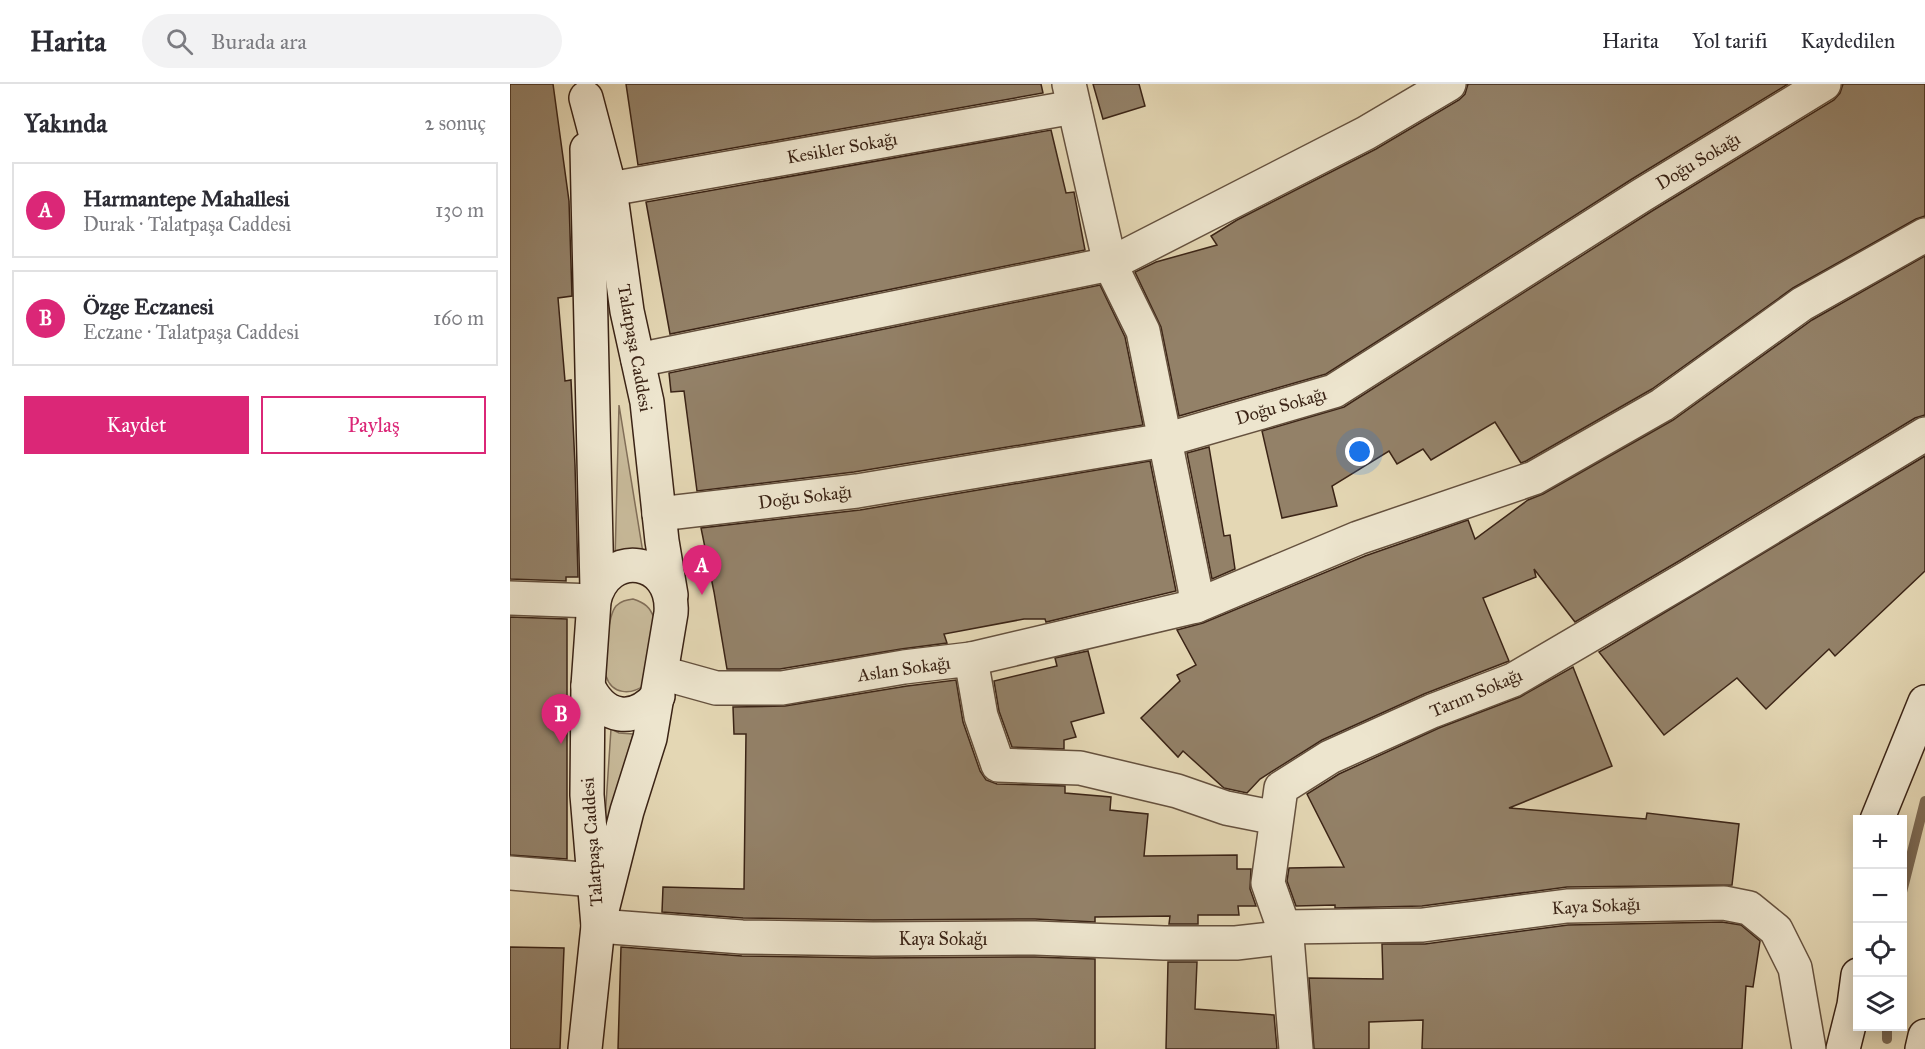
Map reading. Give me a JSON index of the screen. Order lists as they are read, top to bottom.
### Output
{
  "streets": {
    "street": [
      "Kesikler Sokağı",
      "Doğu Sokağı",
      "Talatpaşa Caddesi",
      "Aslan Sokağı",
      "Tarım Sokağı",
      "Kaya Sokağı"
    ]
  },
  "crossings": [
    ["Kesikler Sokağı", "Talatpaşa Caddesi"],
    ["Doğu Sokağı", "Talatpaşa Caddesi"],
    ["Talatpaşa Caddesi", "Aslan Sokağı"],
    ["Talatpaşa Caddesi", "Kaya Sokağı"],
    ["Aslan Sokağı", "Tarım Sokağı"],
    ["Tarım Sokağı", "Kaya Sokağı"]
  ],
  "page": {
    "header": "Harita",
    "search": "Burada ara",
    "nav": ["Harita", "Yol tarifi", "Kaydedilen"],
    "heading": ["Yakında", "2 sonuç"],
    "list": [
      {
        "mark": "A",
        "name": "Harmantepe Mahallesi",
        "note": "Durak · Talatpaşa Caddesi",
        "value": "130 m"
      },
      {
        "mark": "B",
        "name": "Özge Eczanesi",
        "note": "Eczane · Talatpaşa Caddesi",
        "value": "160 m"
      }
    ],
    "buttons": ["Kaydet", "Paylaş"],
    "pins": ["A", "B"],
    "map_buttons": ["+", "−"]
  }
}
